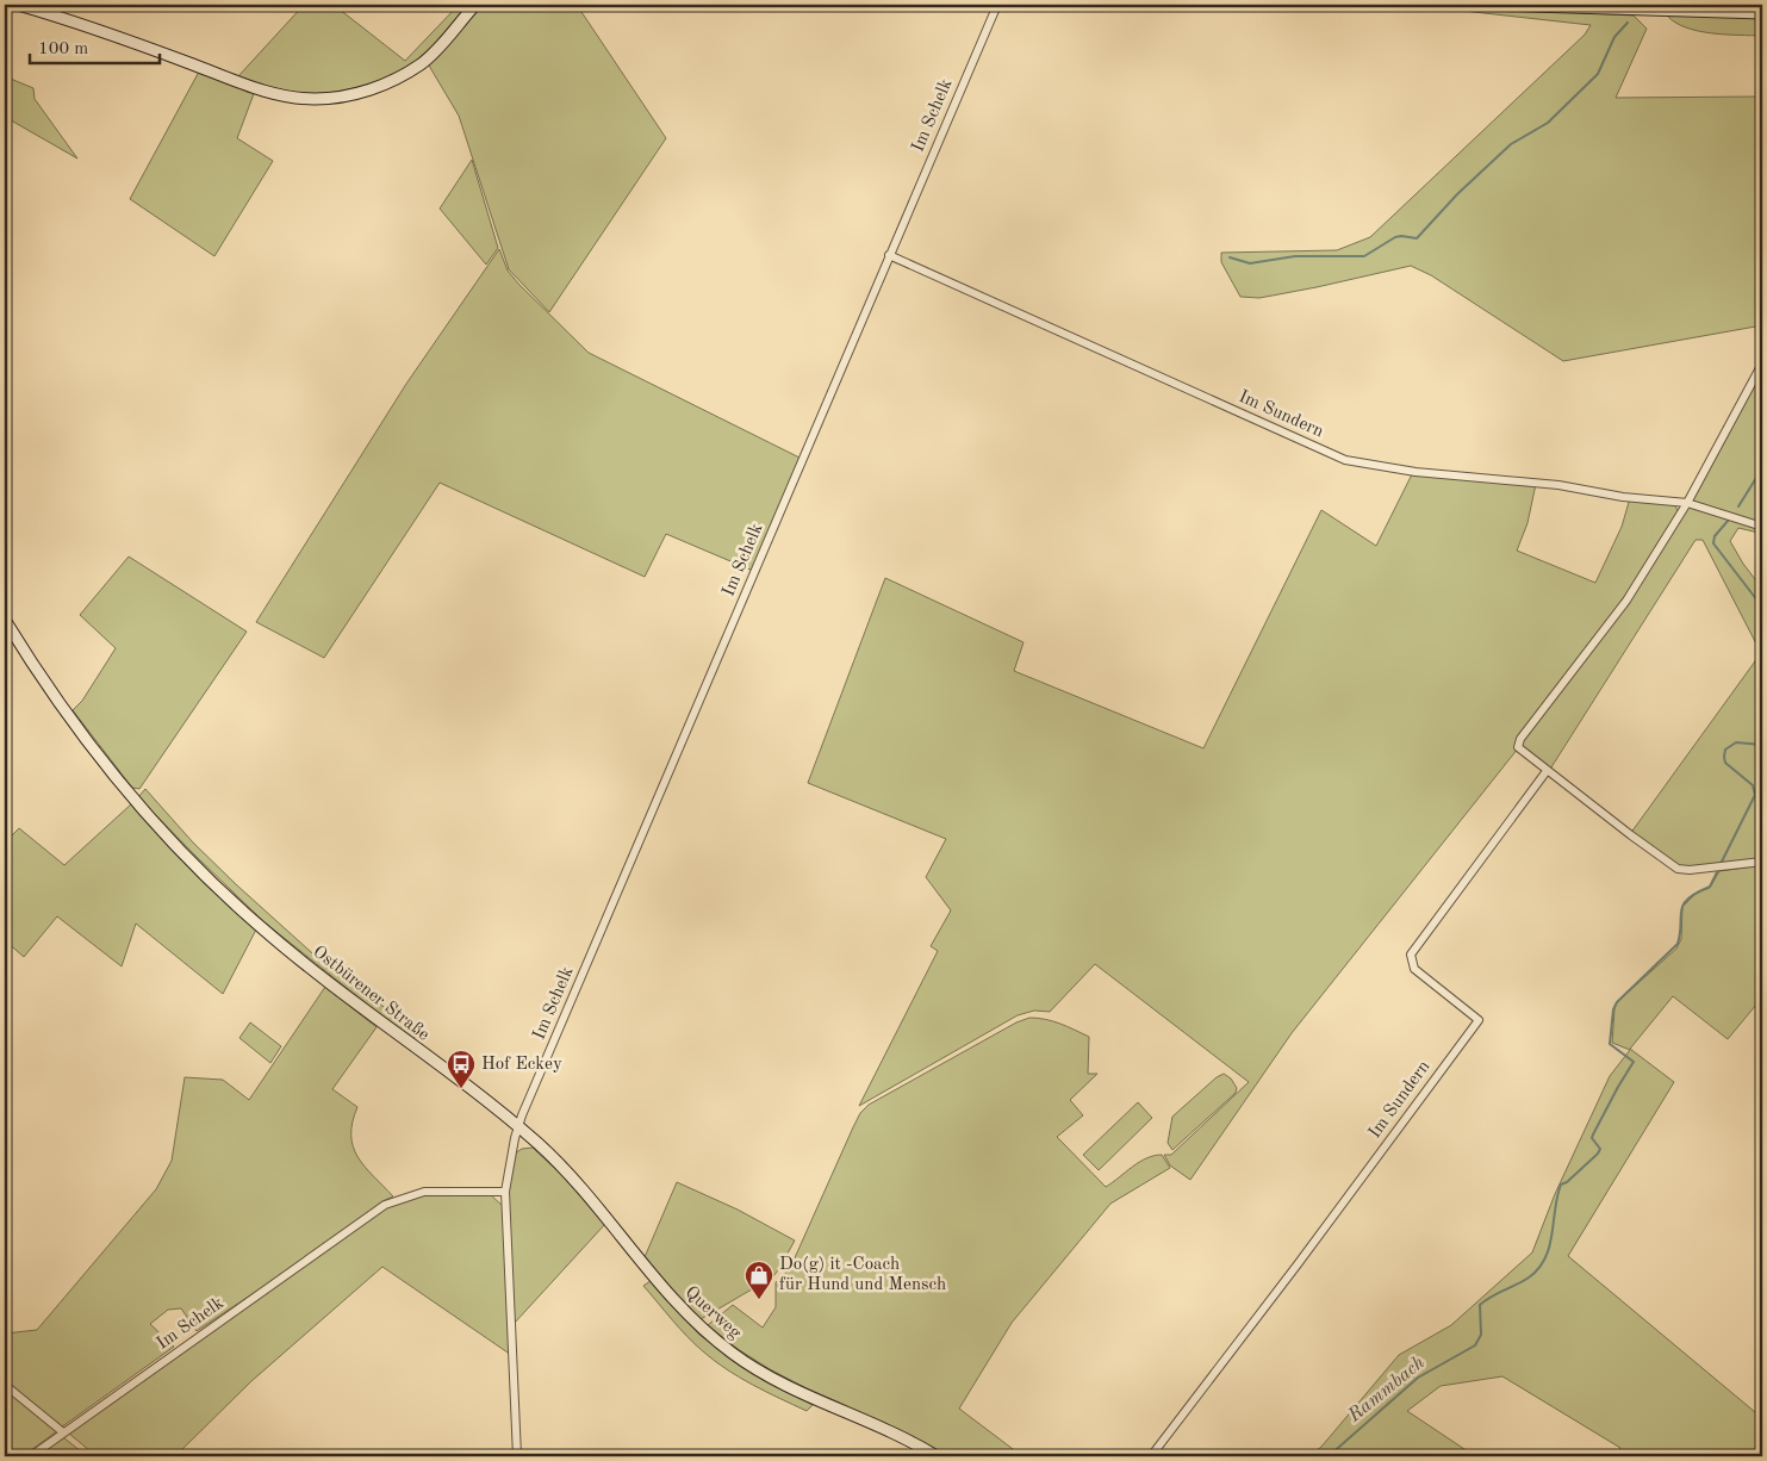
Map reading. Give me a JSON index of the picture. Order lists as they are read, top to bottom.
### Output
{
  "streets": {
    "street": [
      "Im Schelk",
      "Im Sundern",
      "Ostbürener Straße",
      "Querweg"
    ]
  },
  "crossings": [
    ["Im Schelk", "Im Sundern"],
    ["Im Schelk", "Ostbürener Straße"],
    ["Im Schelk", "Querweg"],
    ["Ostbürener Straße", "Querweg"]
  ],
  "water": ["Rammbach"],
  "places": {
    "bus stop": ["Hof Eckey"],
    "shop": ["Do(g) it -Coach für Hund und Mensch"]
  },
  "scale_bar": "100 m"
}
